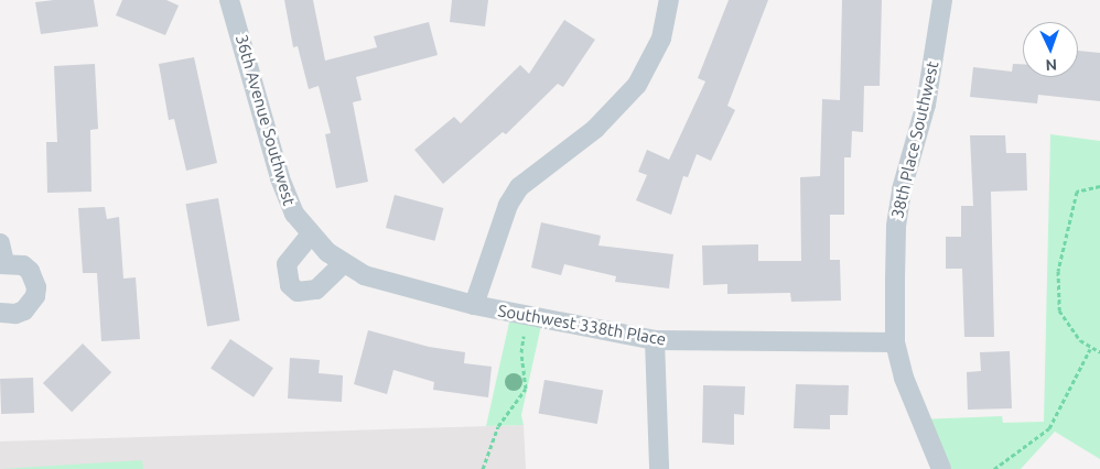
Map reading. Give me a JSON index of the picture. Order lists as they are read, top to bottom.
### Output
{
  "streets": {
    "street": ["36th Avenue Southwest", "38th Place Southwest", "Southwest 338th Place"]
  },
  "crossings": [
    ["36th Avenue Southwest", "Southwest 338th Place"],
    ["38th Place Southwest", "Southwest 338th Place"]
  ],
  "north": "bottom"
}
